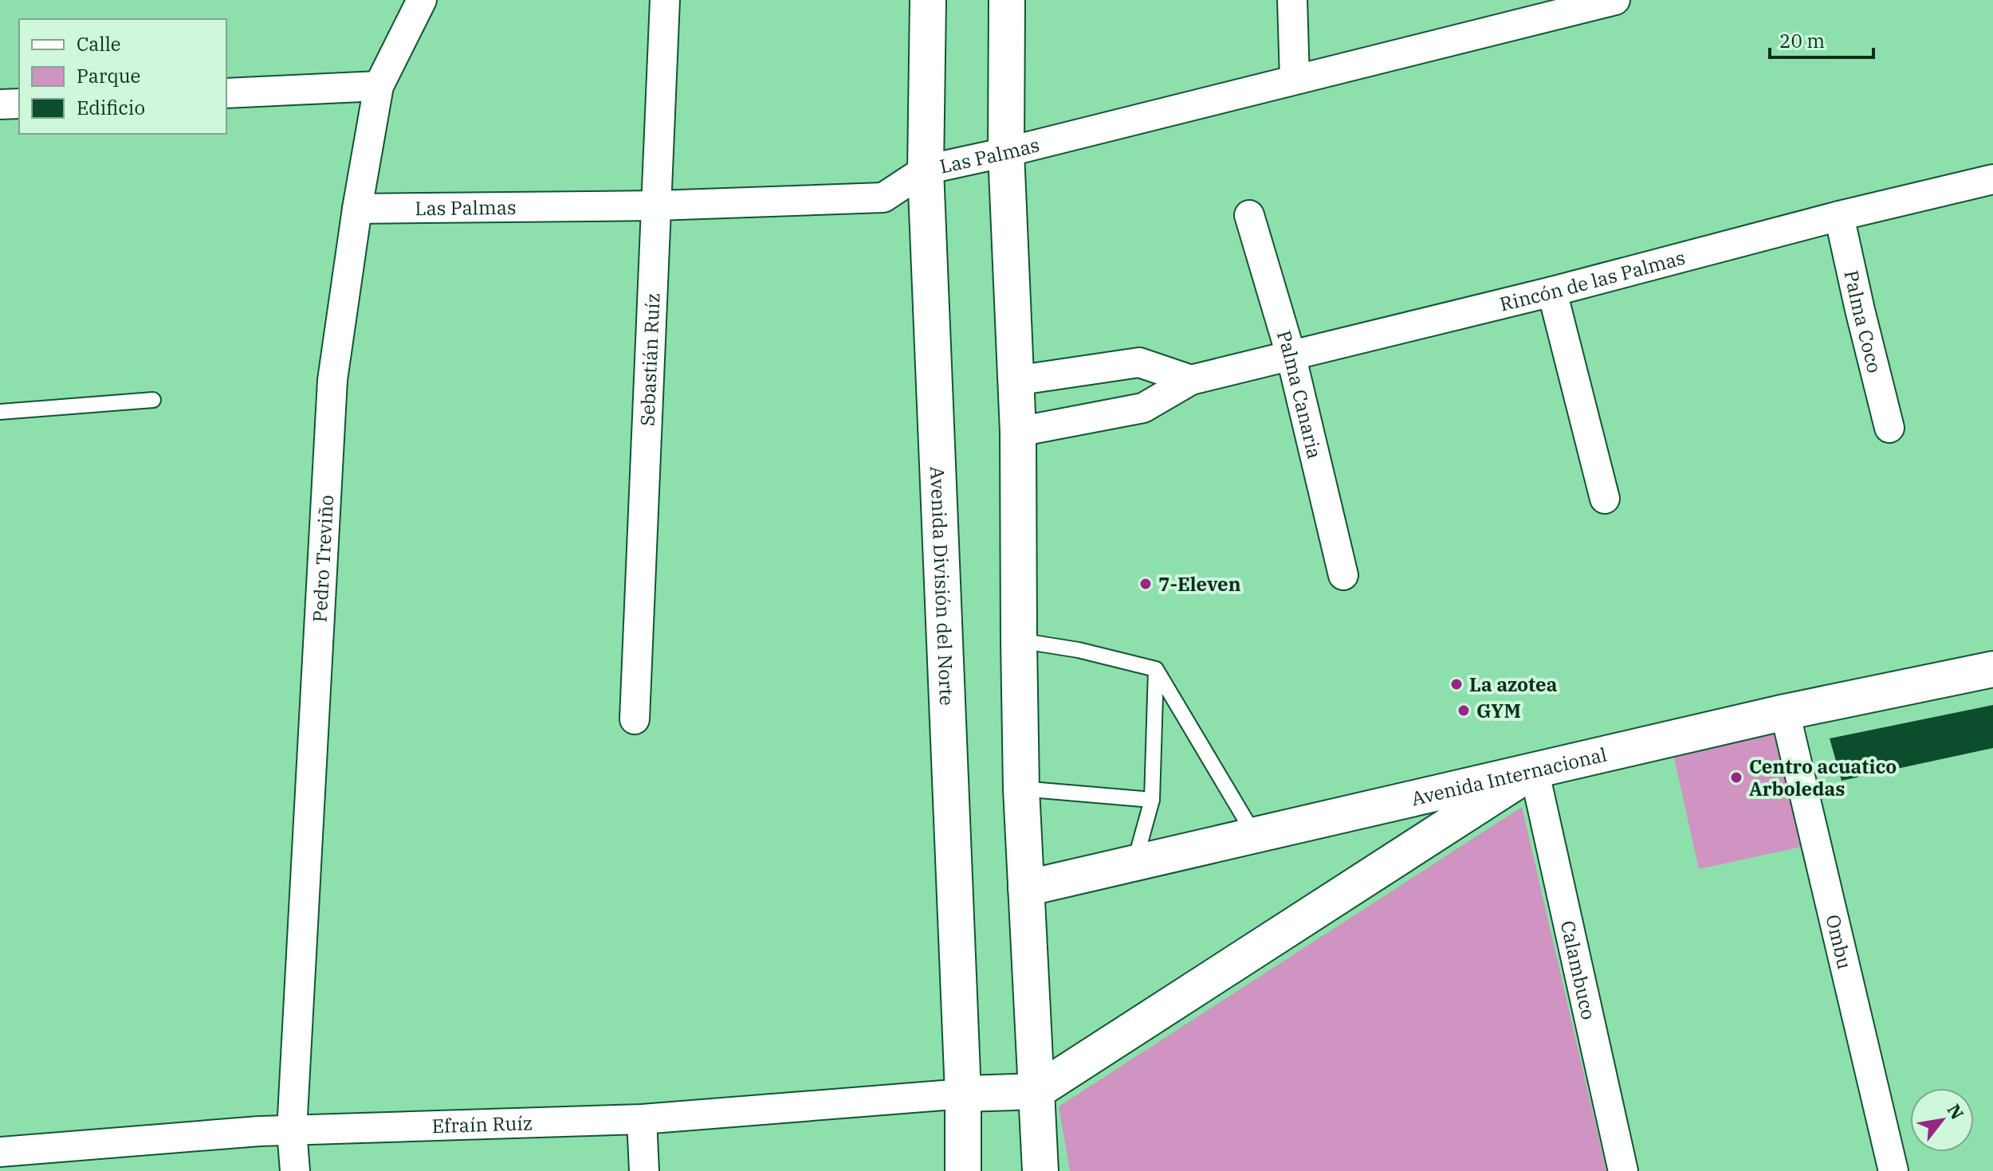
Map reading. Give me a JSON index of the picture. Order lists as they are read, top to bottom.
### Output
{
  "streets": {
    "main road": ["Avenida División del Norte", "Avenida Internacional"],
    "street": [
      "Las Palmas",
      "Rincón de las Palmas",
      "Palma Coco",
      "Sebastián Ruíz",
      "Palma Canaria",
      "Pedro Treviño",
      "Ombu",
      "Calambuco",
      "Efraín Ruíz"
    ]
  },
  "crossings": [
    ["Las Palmas", "Sebastián Ruíz"],
    ["Las Palmas", "Pedro Treviño"],
    ["Las Palmas", "Avenida División del Norte"],
    ["Rincón de las Palmas", "Palma Coco"],
    ["Rincón de las Palmas", "Palma Canaria"],
    ["Pedro Treviño", "Efraín Ruíz"],
    ["Avenida División del Norte", "Efraín Ruíz"],
    ["Avenida Internacional", "Ombu"],
    ["Avenida Internacional", "Calambuco"]
  ],
  "places": [
    "7-Eleven",
    "La azotea",
    "GYM",
    "Centro acuatico Arboledas"
  ],
  "legend": ["Calle", "Parque", "Edificio"],
  "scale_bar": "20 m",
  "north": "top right"
}
